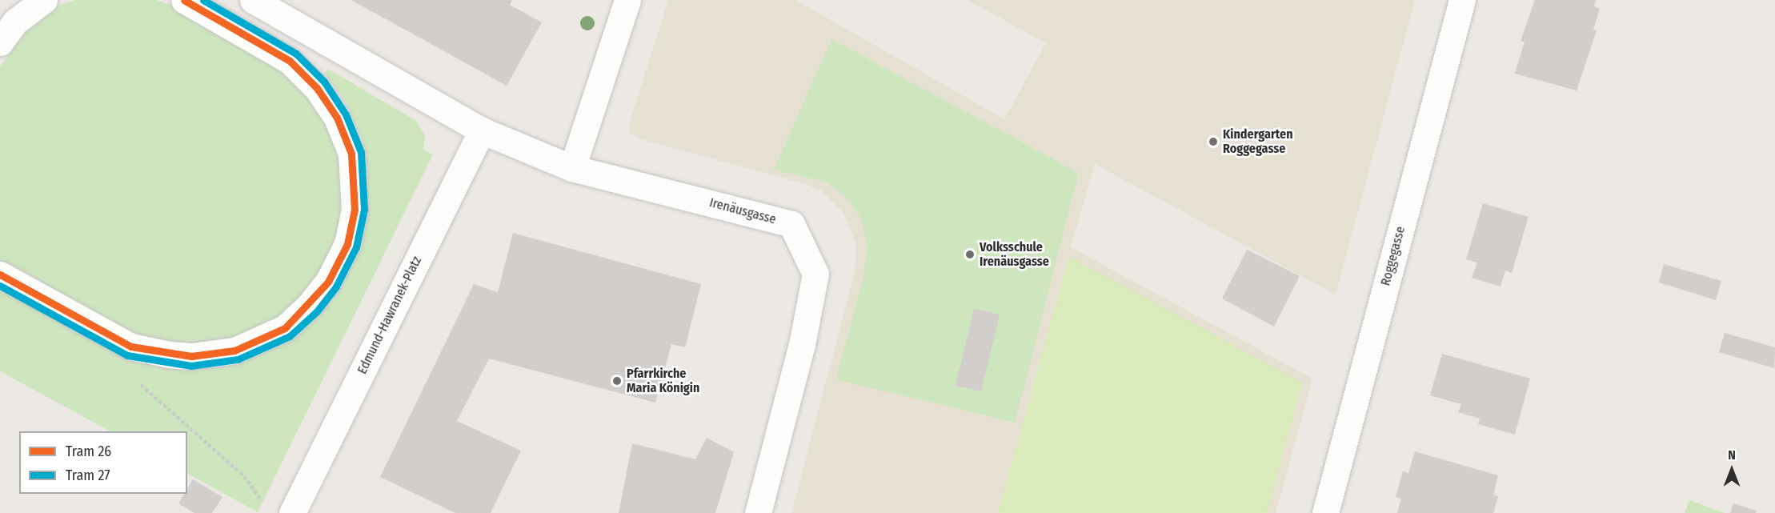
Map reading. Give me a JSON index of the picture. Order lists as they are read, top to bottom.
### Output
{
  "streets": {
    "street": ["Irenäusgasse", "Roggegasse", "Edmund-Hawranek-Platz"]
  },
  "places": ["Kindergarten Roggegasse", "Volksschule Irenäusgasse", "Pfarrkirche Maria Königin"],
  "lines": ["tram line 26", "tram line 27"],
  "legend": ["Tram 26", "Tram 27"],
  "north": "top"
}
